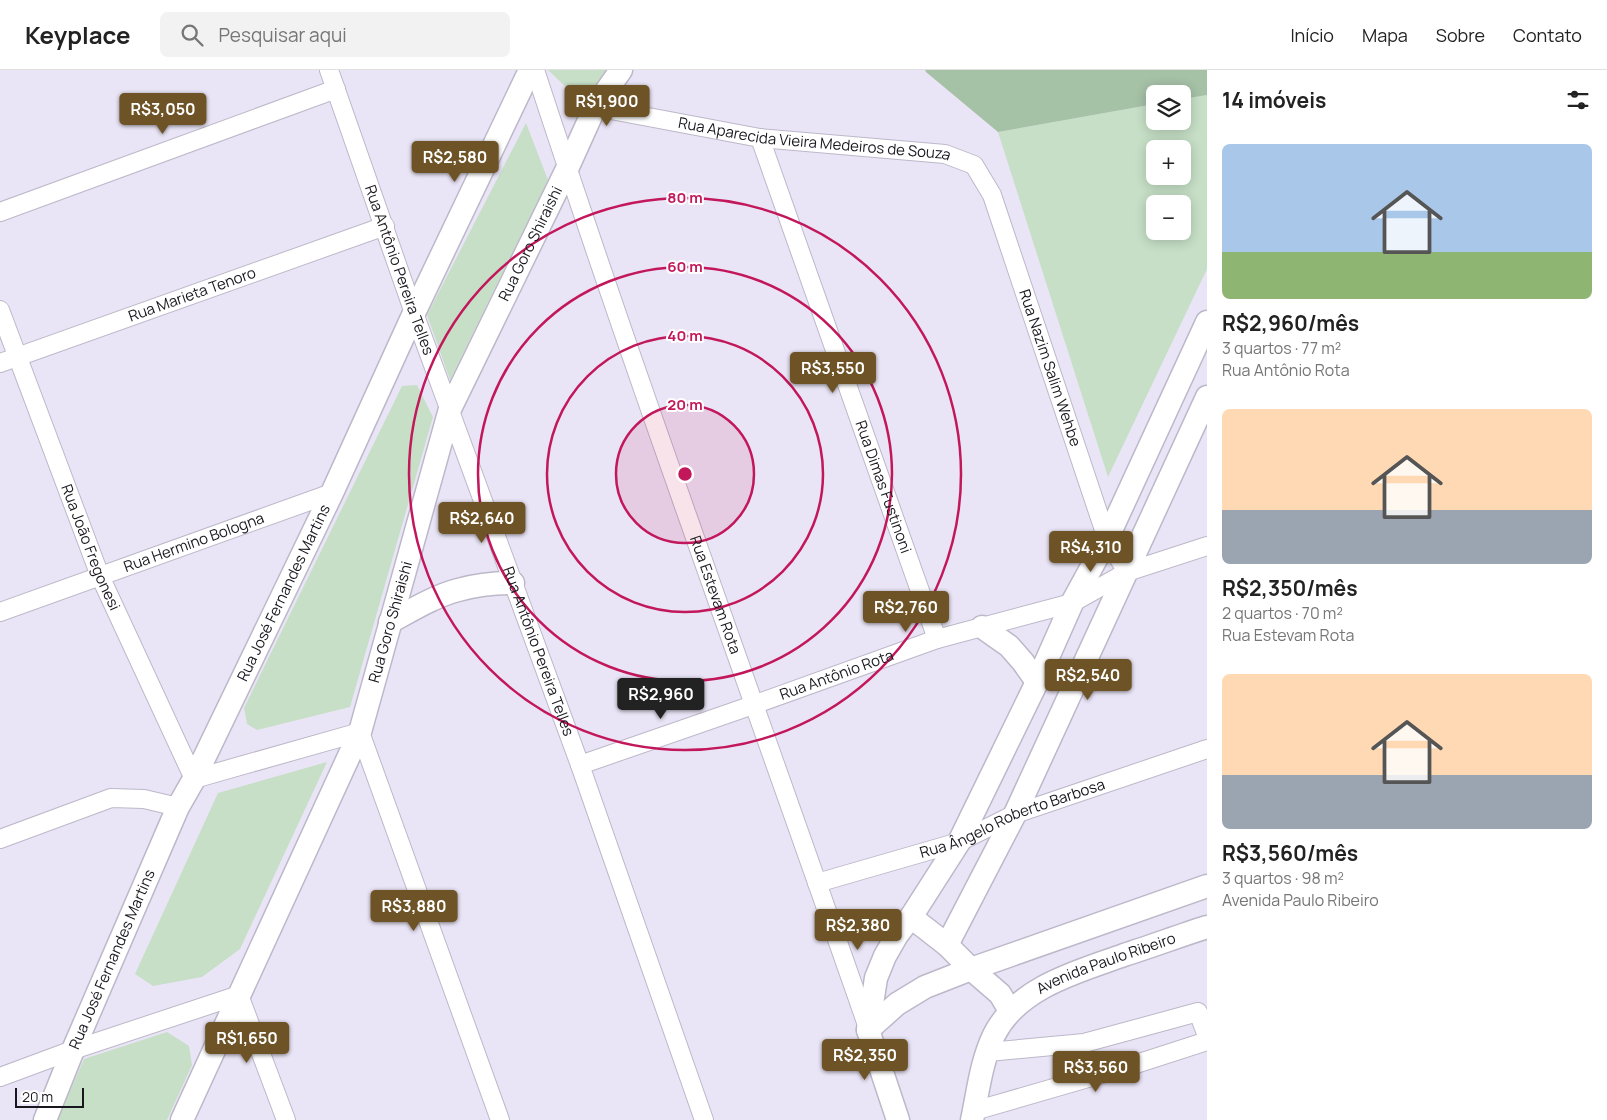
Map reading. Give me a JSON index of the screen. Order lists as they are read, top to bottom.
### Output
{
  "streets": {
    "street": [
      "Rua Aparecida Vieira Medeiros de Souza",
      "Rua Goro Shiraishi",
      "Rua Antônio Pereira Telles",
      "Rua Marieta Tenoro",
      "Rua Nazim Salim Wehbe",
      "Rua Dimas Fustinoni",
      "Rua Hermino Bologna",
      "Rua João Fregonesi",
      "Rua José Fernandes Martins",
      "Rua Estevam Rota",
      "Rua Antônio Rota",
      "Rua Ângelo Roberto Barbosa",
      "Avenida Paulo Ribeiro"
    ]
  },
  "crossings": [
    ["Rua Aparecida Vieira Medeiros de Souza", "Rua Goro Shiraishi"],
    ["Rua Aparecida Vieira Medeiros de Souza", "Rua Nazim Salim Wehbe"],
    ["Rua Aparecida Vieira Medeiros de Souza", "Rua Dimas Fustinoni"],
    ["Rua Goro Shiraishi", "Rua Antônio Pereira Telles"],
    ["Rua Goro Shiraishi", "Rua Estevam Rota"],
    ["Rua Antônio Pereira Telles", "Rua Marieta Tenoro"],
    ["Rua Antônio Pereira Telles", "Rua José Fernandes Martins"],
    ["Rua Antônio Pereira Telles", "Rua Antônio Rota"],
    ["Rua Marieta Tenoro", "Rua João Fregonesi"],
    ["Rua Nazim Salim Wehbe", "Rua Antônio Rota"],
    ["Rua Dimas Fustinoni", "Rua Antônio Rota"],
    ["Rua Hermino Bologna", "Rua João Fregonesi"],
    ["Rua Hermino Bologna", "Rua José Fernandes Martins"],
    ["Rua João Fregonesi", "Rua José Fernandes Martins"],
    ["Rua Estevam Rota", "Rua Antônio Rota"],
    ["Rua Estevam Rota", "Rua Ângelo Roberto Barbosa"]
  ],
  "scale_bar": "20 m",
  "page": {
    "header": "Keyplace",
    "search": "Pesquisar aqui",
    "nav": [
      "Início",
      "Mapa",
      "Sobre",
      "Contato"
    ],
    "heading": "14 imóveis",
    "map_buttons": ["+", "−"],
    "price": [
      "R$1,900",
      "R$3,050",
      "R$2,580",
      "R$3,550",
      "R$2,640",
      "R$4,310",
      "R$2,760",
      "R$2,540",
      "R$2,960",
      "R$3,880",
      "R$2,380",
      "R$1,650",
      "R$2,350",
      "R$3,560"
    ],
    "list": [
      {
        "name": "R$2,960/mês",
        "note": "3 quartos · 77 m² · Rua Antônio Rota"
      },
      {
        "name": "R$2,350/mês",
        "note": "2 quartos · 70 m² · Rua Estevam Rota"
      },
      {
        "name": "R$3,560/mês",
        "note": "3 quartos · 98 m² · Avenida Paulo Ribeiro"
      }
    ],
    "scale": "20 m"
  },
  "rings": [
    "80 m",
    "60 m",
    "40 m",
    "20 m"
  ]
}
